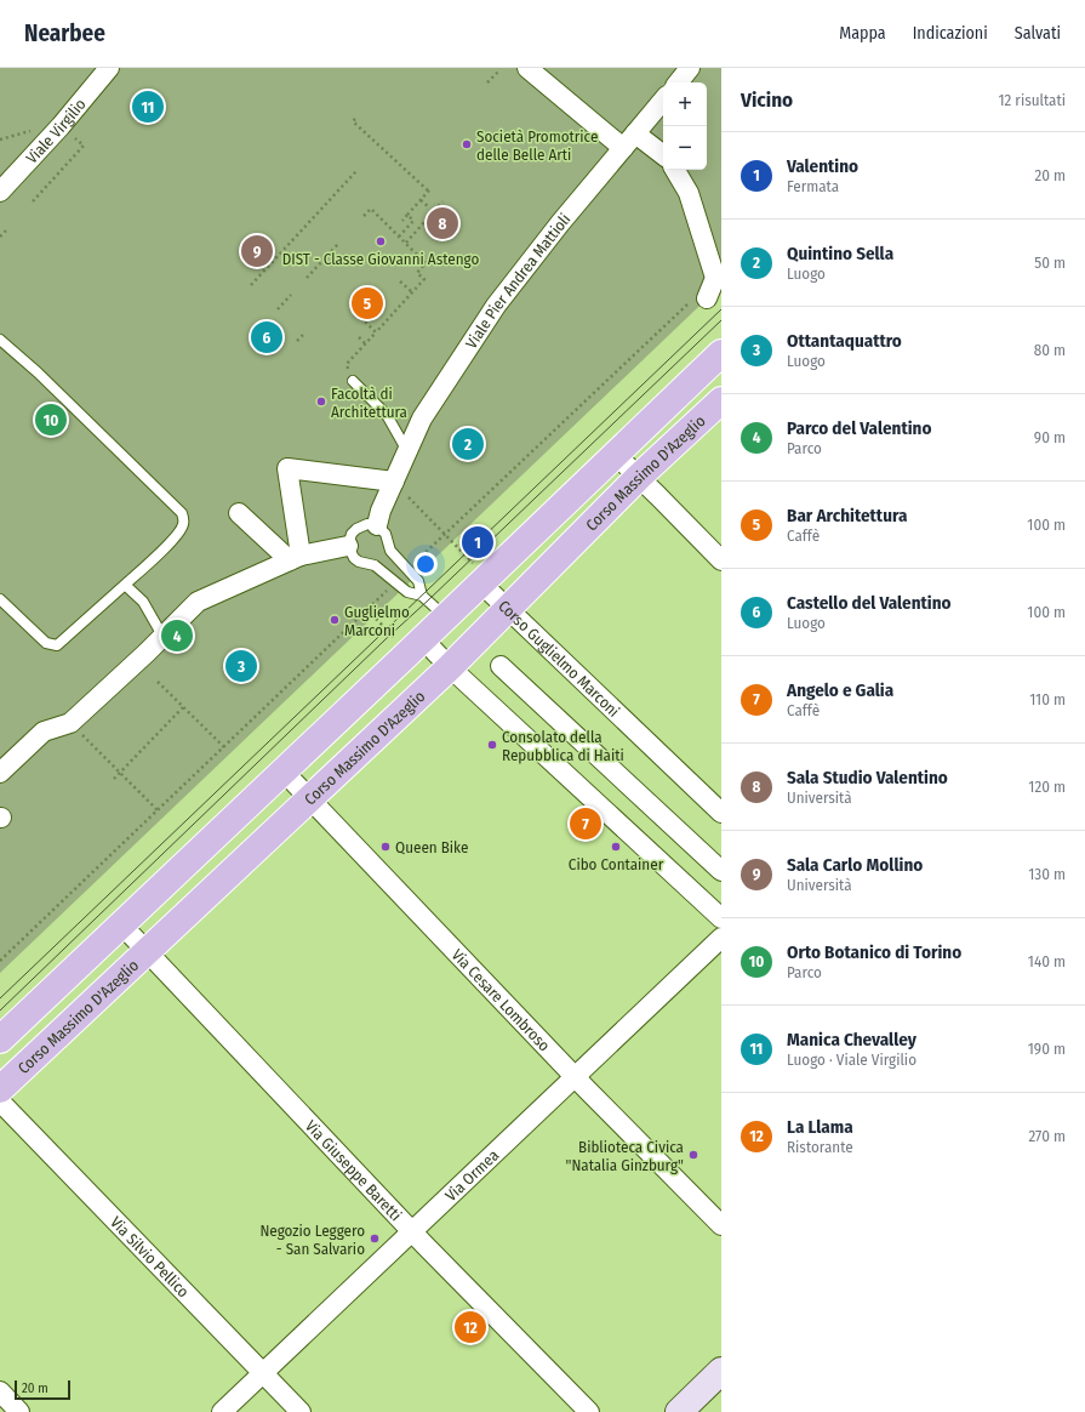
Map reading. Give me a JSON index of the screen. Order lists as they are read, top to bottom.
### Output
{
  "streets": {
    "main road": ["Corso Massimo D'Azeglio"],
    "street": [
      "Viale Virgilio",
      "Viale Pier Andrea Mattioli",
      "Corso Guglielmo Marconi",
      "Via Cesare Lombroso",
      "Via Giuseppe Baretti",
      "Via Ormea",
      "Via Silvio Pellico"
    ]
  },
  "crossings": [
    ["Corso Massimo D'Azeglio", "Corso Guglielmo Marconi"],
    ["Corso Massimo D'Azeglio", "Via Cesare Lombroso"],
    ["Corso Massimo D'Azeglio", "Via Giuseppe Baretti"],
    ["Via Cesare Lombroso", "Via Ormea"],
    ["Via Giuseppe Baretti", "Via Ormea"],
    ["Via Ormea", "Via Silvio Pellico"]
  ],
  "places": [
    "Società Promotrice delle Belle Arti",
    "DIST - Classe Giovanni Astengo",
    "Facoltà di Architettura",
    "Guglielmo Marconi",
    "Consolato della Repubblica di Haiti",
    "Queen Bike",
    "Cibo Container",
    "Biblioteca Civica \"Natalia Ginzburg\"",
    "Negozio Leggero - San Salvario"
  ],
  "scale_bar": "20 m",
  "page": {
    "header": "Nearbee",
    "nav": ["Mappa", "Indicazioni", "Salvati"],
    "heading": ["Vicino", "12 risultati"],
    "map_buttons": ["+", "−"],
    "pins": [
      "11",
      "8",
      "9",
      "5",
      "6",
      "10",
      "2",
      "1",
      "4",
      "3",
      "7",
      "12"
    ],
    "list": [
      {
        "mark": "1",
        "name": "Valentino",
        "note": "Fermata",
        "value": "20 m"
      },
      {
        "mark": "2",
        "name": "Quintino Sella",
        "note": "Luogo",
        "value": "50 m"
      },
      {
        "mark": "3",
        "name": "Ottantaquattro",
        "note": "Luogo",
        "value": "80 m"
      },
      {
        "mark": "4",
        "name": "Parco del Valentino",
        "note": "Parco",
        "value": "90 m"
      },
      {
        "mark": "5",
        "name": "Bar Architettura",
        "note": "Caffè",
        "value": "100 m"
      },
      {
        "mark": "6",
        "name": "Castello del Valentino",
        "note": "Luogo",
        "value": "100 m"
      },
      {
        "mark": "7",
        "name": "Angelo e Galia",
        "note": "Caffè",
        "value": "110 m"
      },
      {
        "mark": "8",
        "name": "Sala Studio Valentino",
        "note": "Università",
        "value": "120 m"
      },
      {
        "mark": "9",
        "name": "Sala Carlo Mollino",
        "note": "Università",
        "value": "130 m"
      },
      {
        "mark": "10",
        "name": "Orto Botanico di Torino",
        "note": "Parco",
        "value": "140 m"
      },
      {
        "mark": "11",
        "name": "Manica Chevalley",
        "note": "Luogo · Viale Virgilio",
        "value": "190 m"
      },
      {
        "mark": "12",
        "name": "La Llama",
        "note": "Ristorante",
        "value": "270 m"
      }
    ],
    "scale": "20 m"
  }
}
